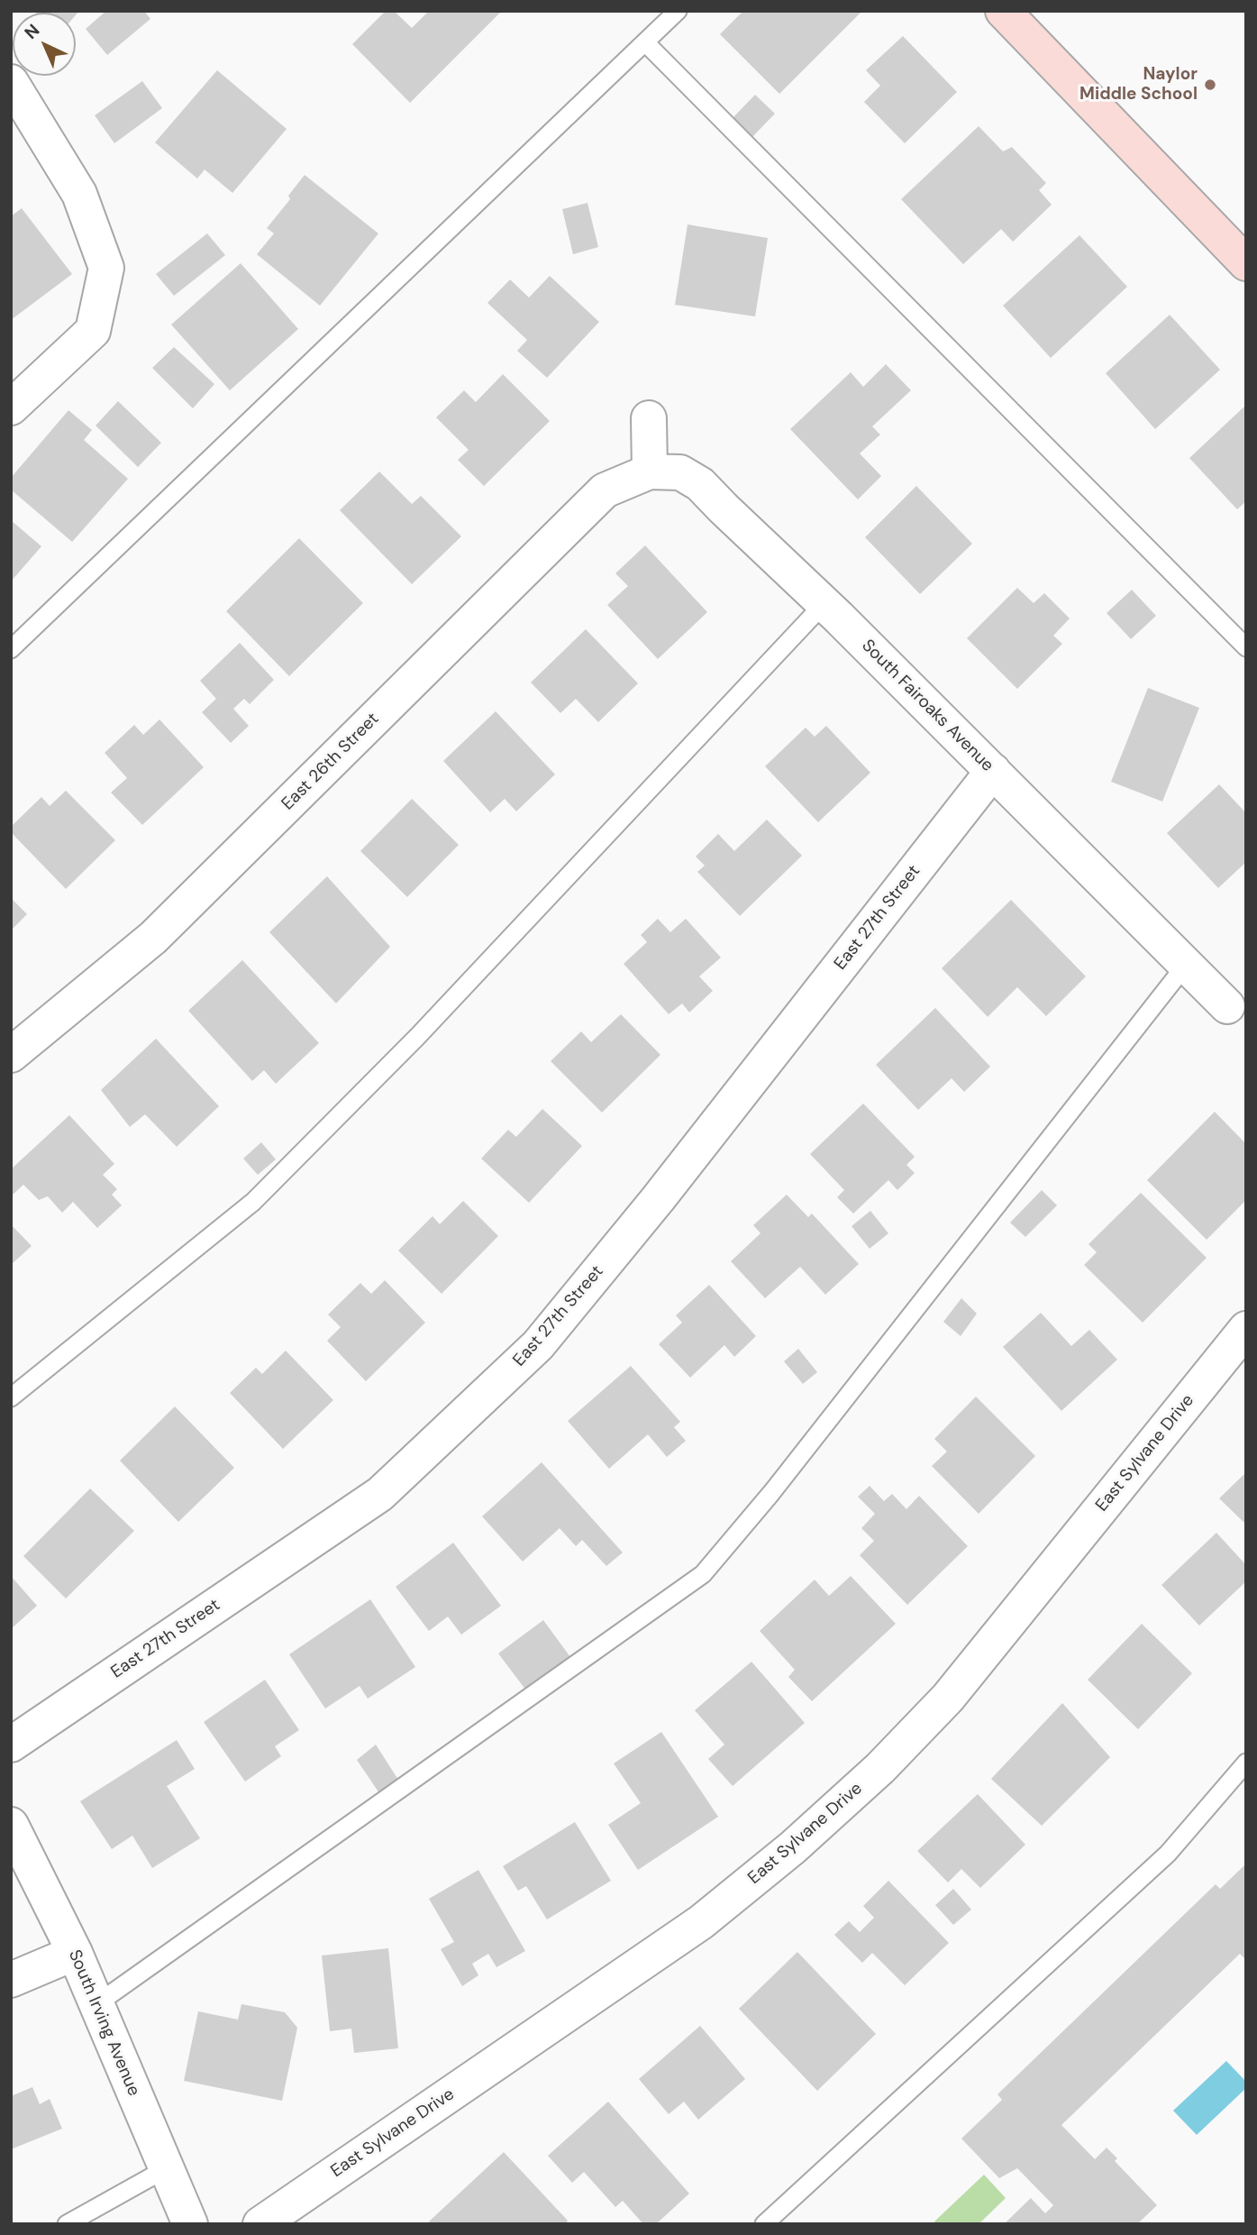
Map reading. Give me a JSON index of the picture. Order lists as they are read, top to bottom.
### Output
{
  "streets": {
    "street": [
      "South Fairoaks Avenue",
      "East 26th Street",
      "East 27th Street",
      "East Sylvane Drive",
      "South Irving Avenue"
    ]
  },
  "crossings": [
    ["South Fairoaks Avenue", "East 26th Street"],
    ["South Fairoaks Avenue", "East 27th Street"]
  ],
  "places": ["Naylor Middle School"],
  "north": "top left"
}
